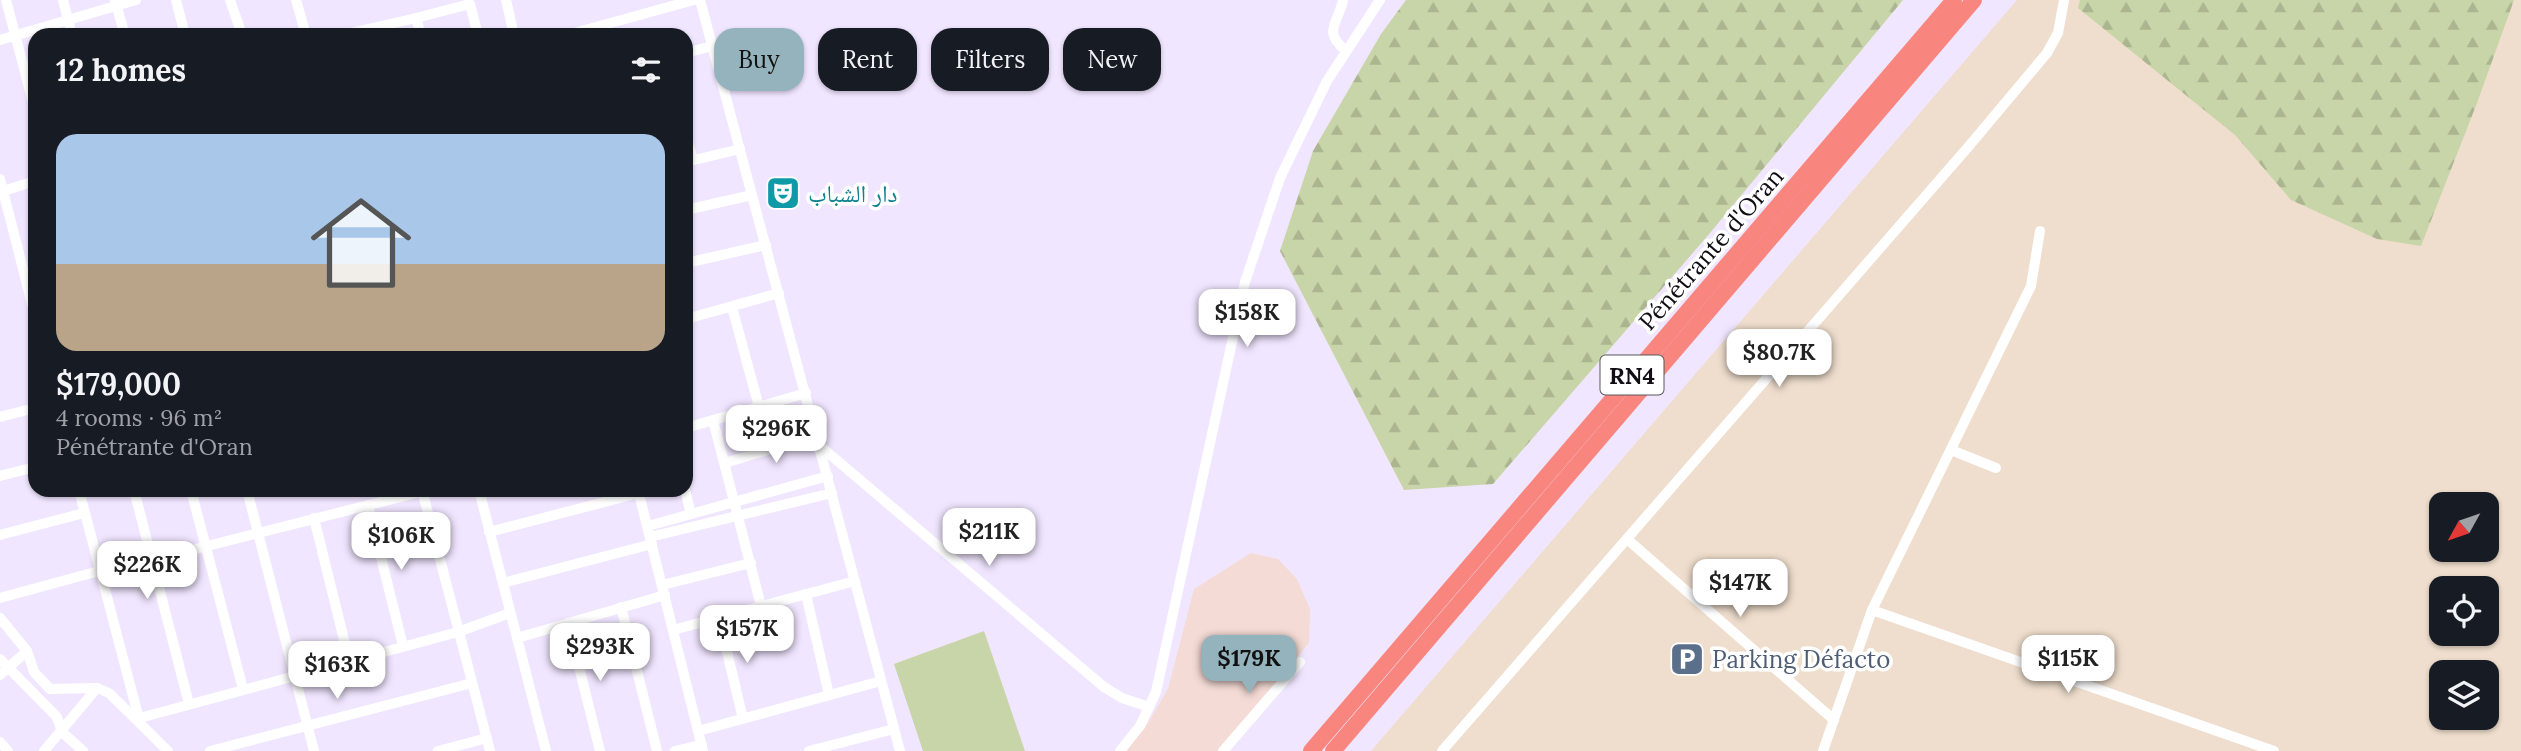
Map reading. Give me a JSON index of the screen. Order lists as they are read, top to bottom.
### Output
{
  "streets": {
    "highway": ["Pénétrante d'Oran", "RN4"]
  },
  "places": {
    "theatre": ["دار الشباب"],
    "parking": ["Parking Défacto"]
  },
  "north": "bottom left",
  "page": {
    "chip": [
      "Buy",
      "Rent",
      "Filters",
      "New"
    ],
    "heading": "12 homes",
    "list": [
      {
        "name": "$179,000",
        "note": "4 rooms · 96 m² · Pénétrante d'Oran"
      }
    ],
    "price": [
      "$158K",
      "$80.7K",
      "$296K",
      "$211K",
      "$106K",
      "$226K",
      "$147K",
      "$157K",
      "$293K",
      "$179K",
      "$115K",
      "$163K"
    ]
  }
}
